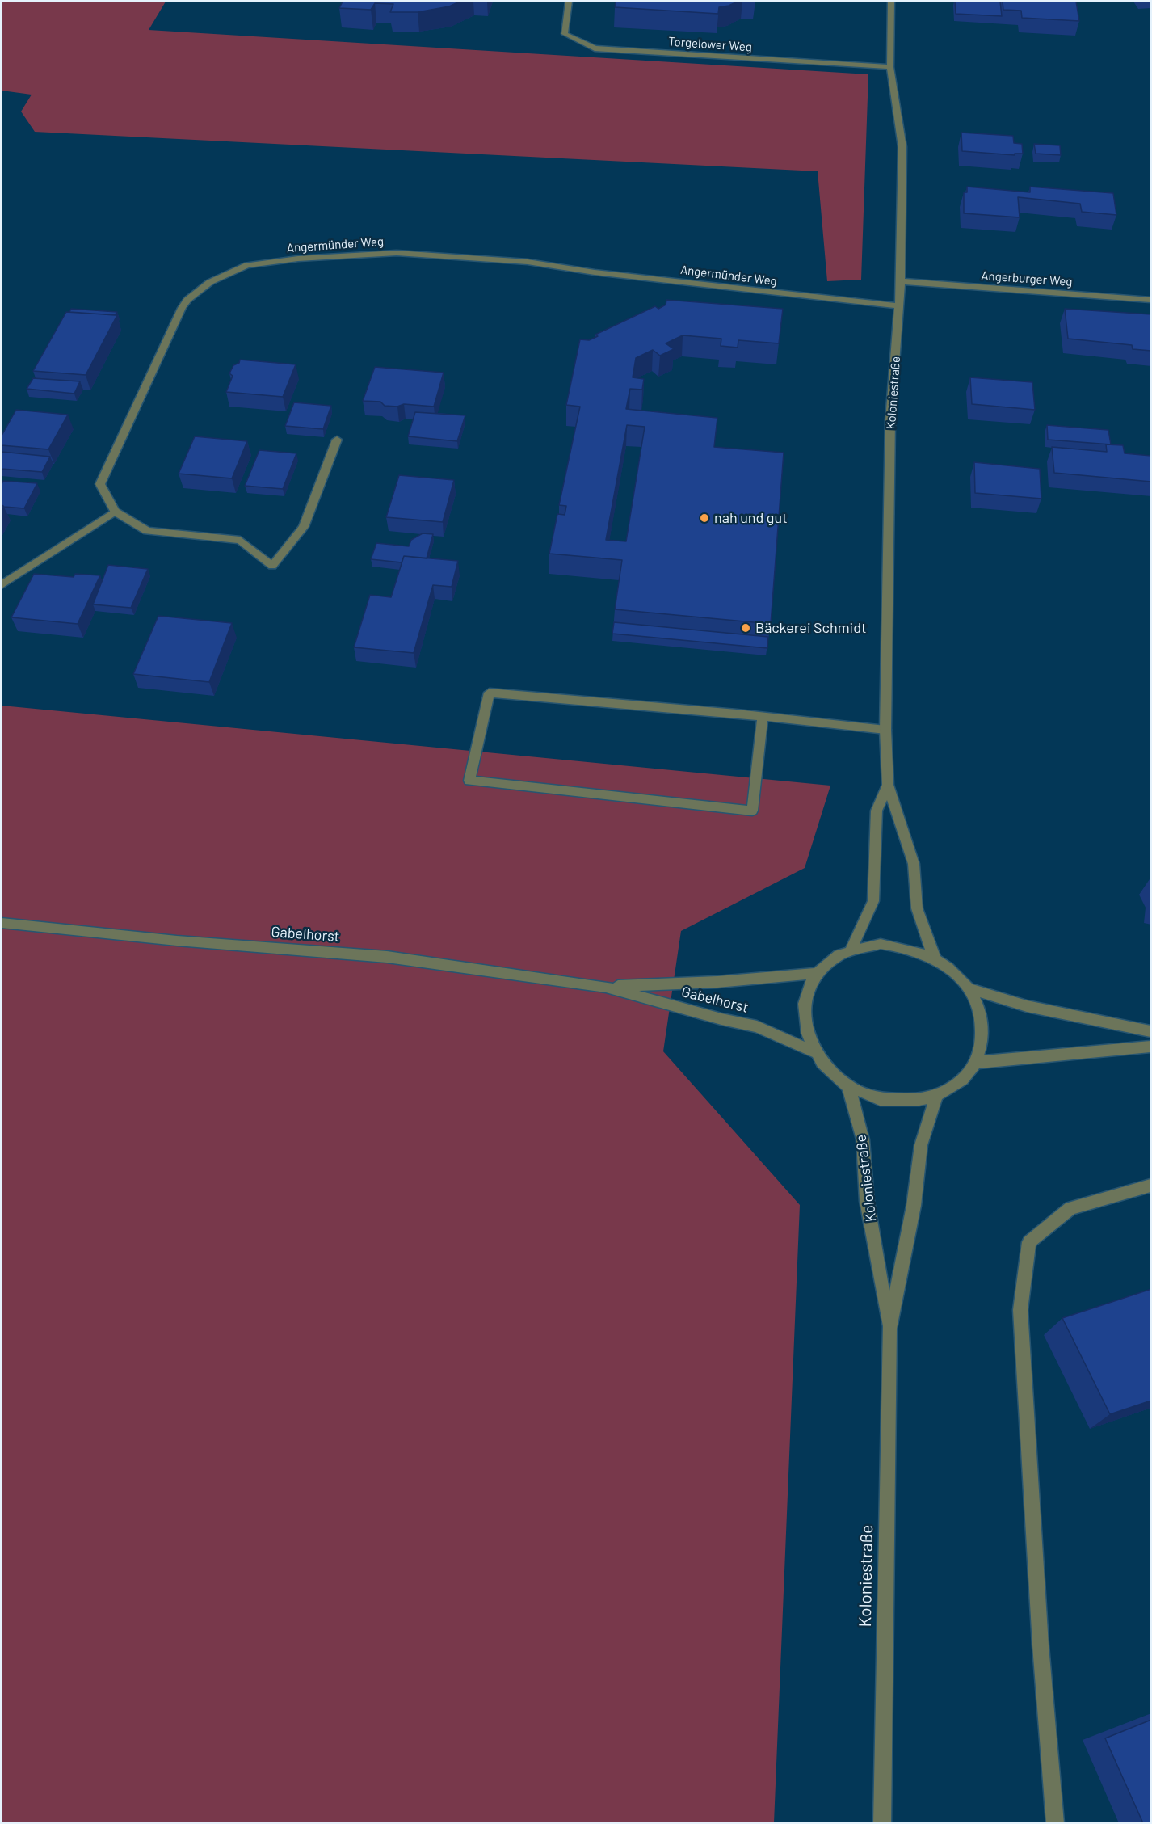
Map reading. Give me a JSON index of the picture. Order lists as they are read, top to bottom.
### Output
{
  "streets": {
    "street": [
      "Torgelower Weg",
      "Angermünder Weg",
      "Angerburger Weg",
      "Koloniestraße",
      "Gabelhorst"
    ]
  },
  "crossings": [
    ["Torgelower Weg", "Koloniestraße"],
    ["Angermünder Weg", "Koloniestraße"],
    ["Angerburger Weg", "Koloniestraße"],
    ["Koloniestraße", "Gabelhorst"]
  ],
  "places": ["nah und gut", "Bäckerei Schmidt"]
}
